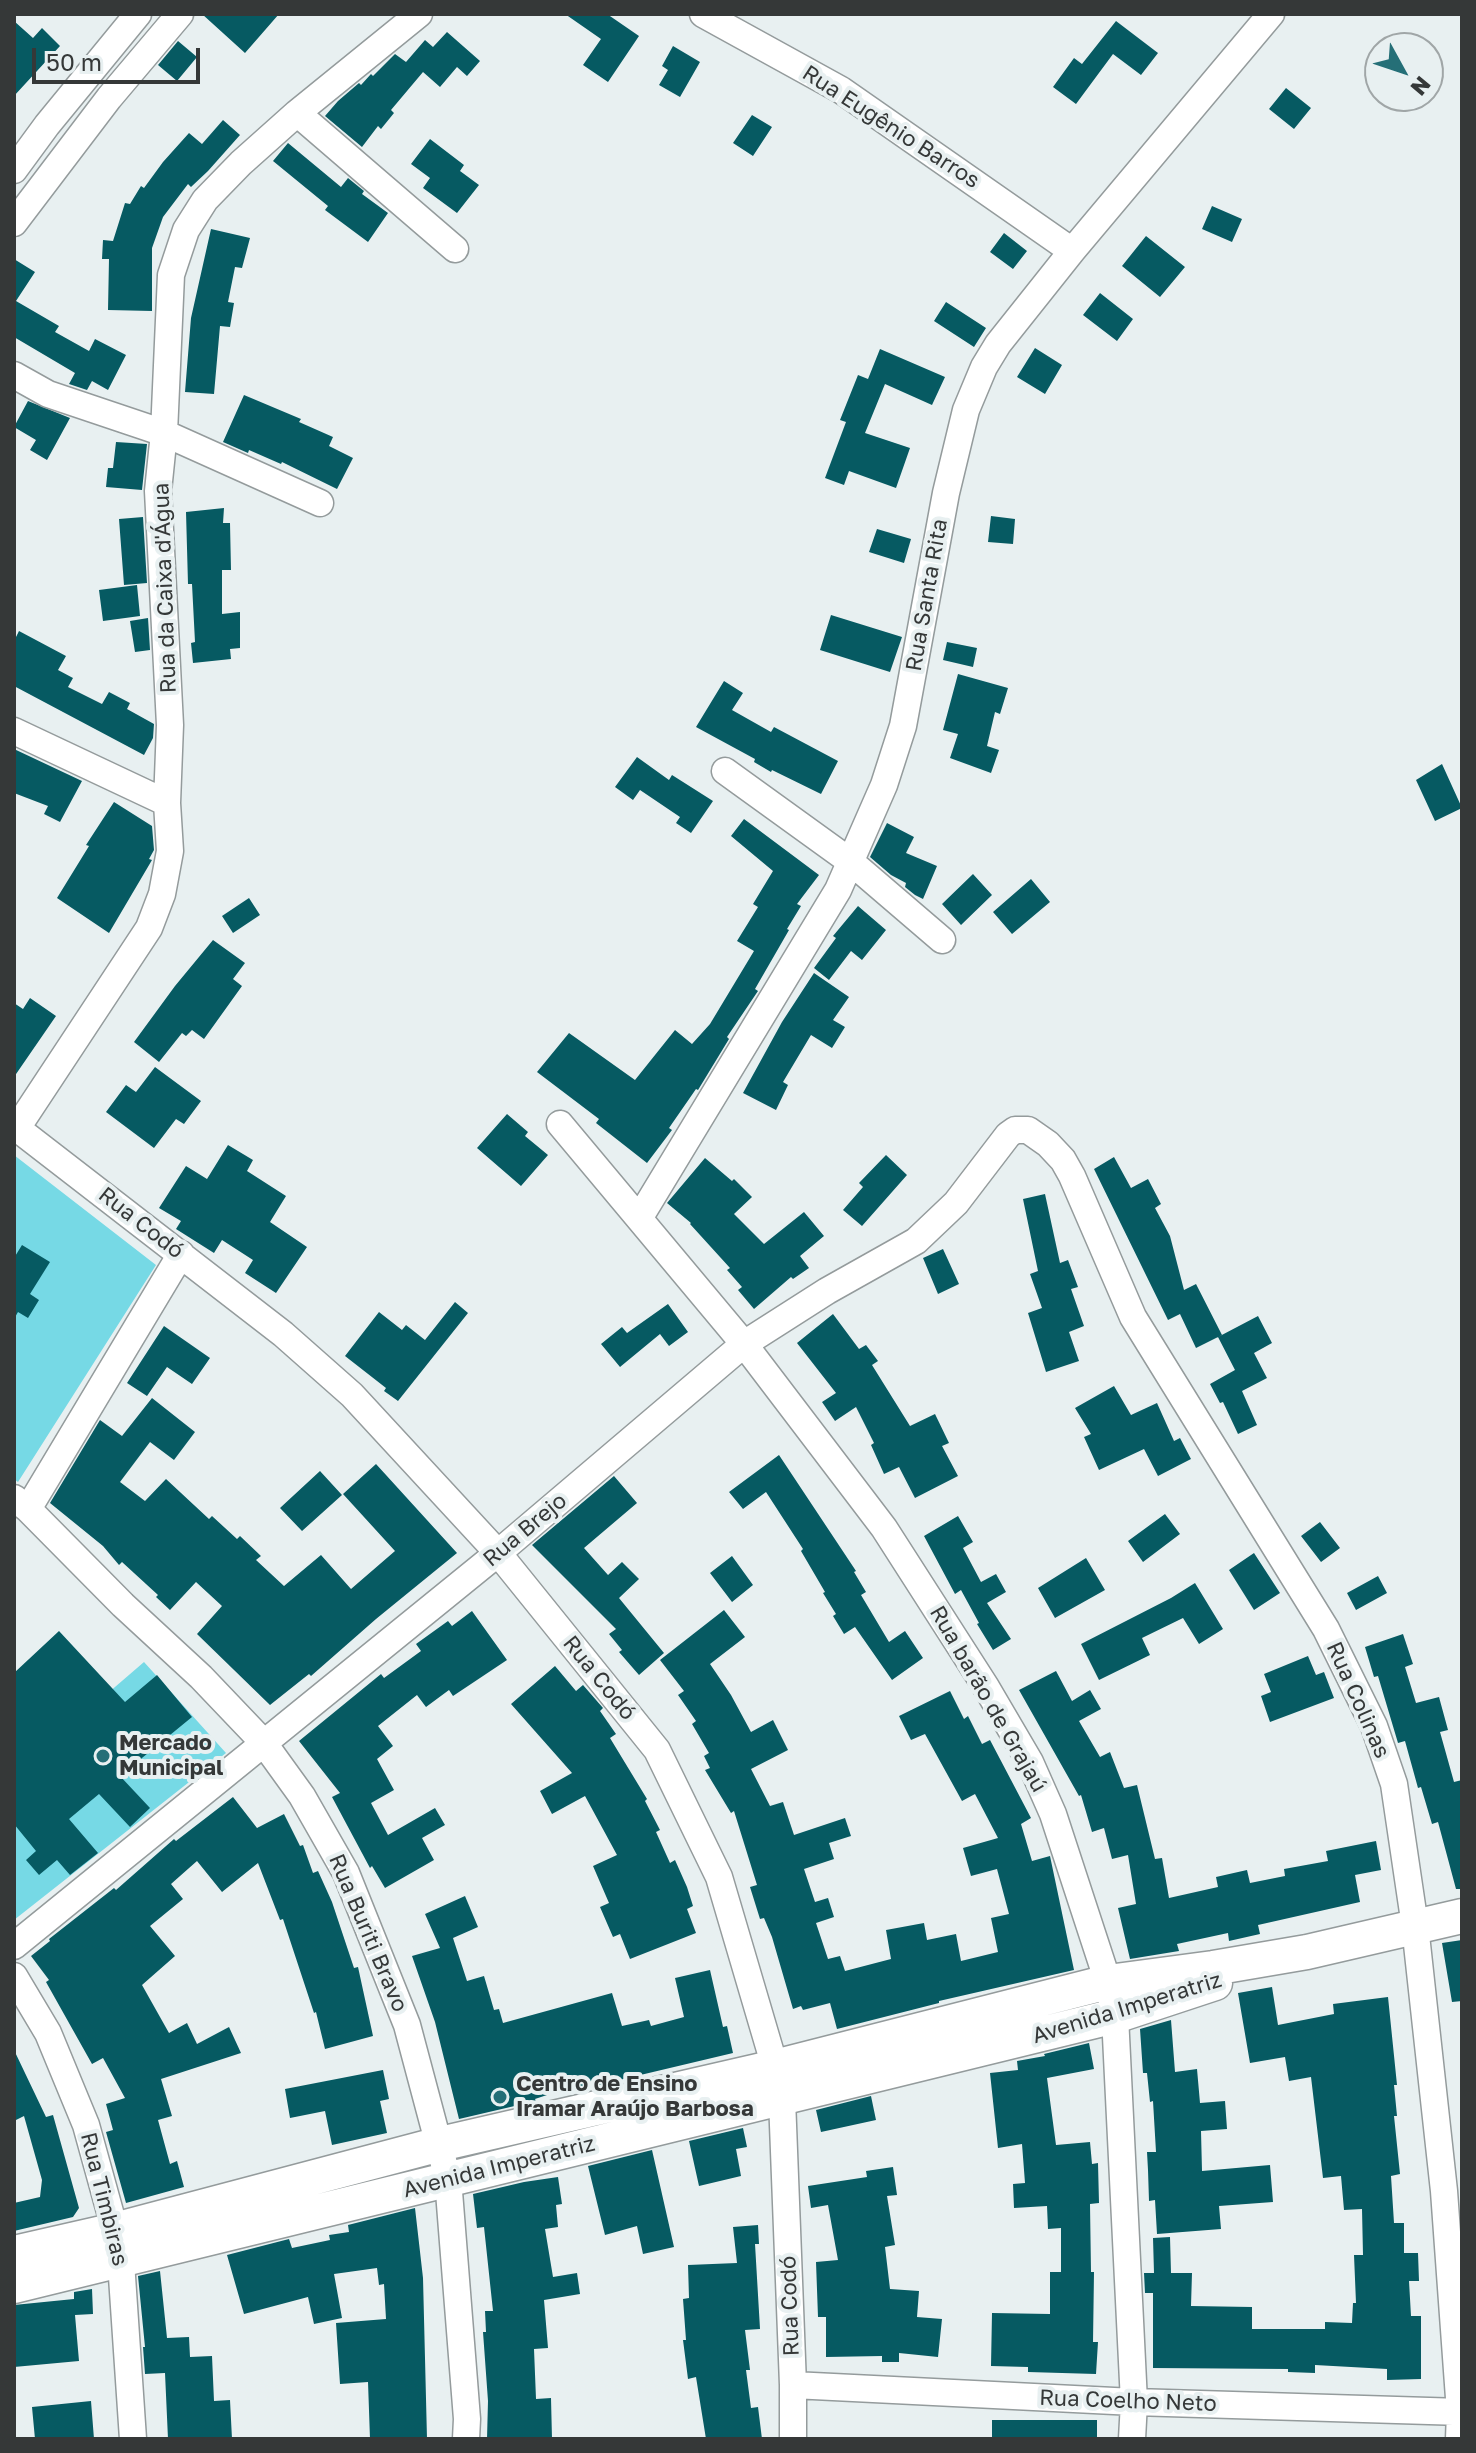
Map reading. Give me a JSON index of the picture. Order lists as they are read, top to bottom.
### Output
{
  "streets": {
    "main road": ["Avenida Imperatriz"],
    "street": [
      "Rua Eugênio Barros",
      "Rua da Caixa d'Água",
      "Rua Santa Rita",
      "Rua Codó",
      "Rua Brejo",
      "Rua barão de Grajaú",
      "Rua Colinas",
      "Rua Buriti Bravo",
      "Rua Timbiras",
      "Rua Coelho Neto"
    ]
  },
  "crossings": [
    ["Rua Eugênio Barros", "Rua Santa Rita"],
    ["Rua da Caixa d'Água", "Rua Codó"],
    ["Rua Santa Rita", "Rua barão de Grajaú"],
    ["Rua Codó", "Rua Brejo"],
    ["Rua Codó", "Avenida Imperatriz"],
    ["Rua Codó", "Rua Coelho Neto"],
    ["Rua Brejo", "Rua barão de Grajaú"],
    ["Rua Brejo", "Rua Colinas"],
    ["Rua Brejo", "Rua Buriti Bravo"],
    ["Rua barão de Grajaú", "Avenida Imperatriz"],
    ["Rua barão de Grajaú", "Rua Coelho Neto"],
    ["Rua Colinas", "Avenida Imperatriz"],
    ["Rua Colinas", "Rua Coelho Neto"],
    ["Rua Buriti Bravo", "Avenida Imperatriz"],
    ["Avenida Imperatriz", "Rua Timbiras"]
  ],
  "places": ["Mercado Municipal", "Centro de Ensino Iramar Araújo Barbosa"],
  "scale_bar": "50 m",
  "north": "bottom right"
}
